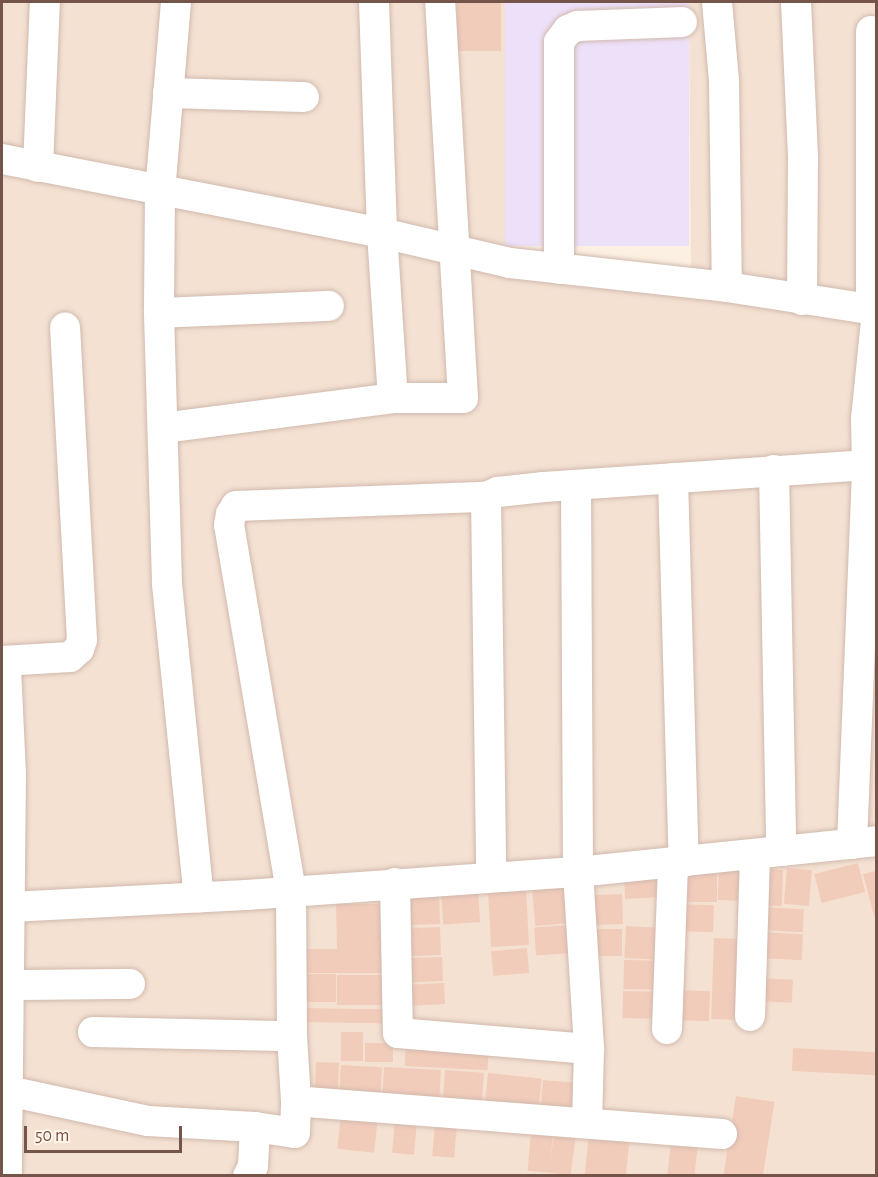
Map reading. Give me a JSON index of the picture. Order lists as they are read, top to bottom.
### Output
{
  "scale_bar": "50 m"
}
